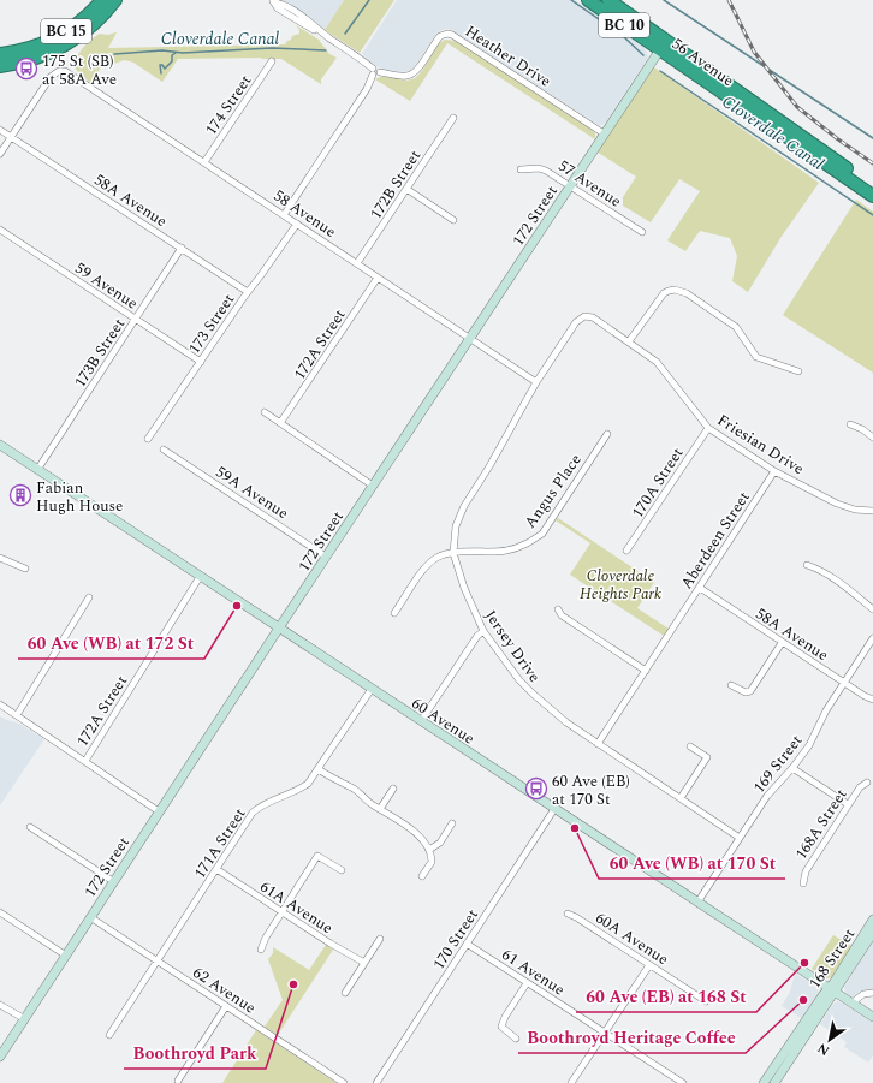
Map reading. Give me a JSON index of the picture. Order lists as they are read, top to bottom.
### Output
{
  "streets": {
    "highway": ["BC 10", "BC 15", "56 Avenue"],
    "street": [
      "Heather Drive",
      "174 Street",
      "57 Avenue",
      "172B Street",
      "58A Avenue",
      "58 Avenue",
      "172 Street",
      "59 Avenue",
      "173 Street",
      "172A Street",
      "173B Street",
      "Friesian Drive",
      "170A Street",
      "Angus Place",
      "59A Avenue",
      "Aberdeen Street",
      "Jersey Drive",
      "60 Avenue",
      "169 Street",
      "168A Street",
      "171A Street",
      "61A Avenue",
      "60A Avenue",
      "170 Street",
      "168 Street",
      "61 Avenue",
      "62 Avenue"
    ]
  },
  "crossings": [
    ["Heather Drive", "172 Street"],
    ["56 Avenue", "172 Street"],
    ["174 Street", "58 Avenue"],
    ["57 Avenue", "172 Street"],
    ["172B Street", "58 Avenue"],
    ["58A Avenue", "58 Avenue"],
    ["58A Avenue", "173 Street"],
    ["58A Avenue", "173B Street"],
    ["58A Avenue", "Aberdeen Street"],
    ["58A Avenue", "169 Street"],
    ["58 Avenue", "172 Street"],
    ["58 Avenue", "173 Street"],
    ["58 Avenue", "172A Street"],
    ["58 Avenue", "Jersey Drive"],
    ["172 Street", "59A Avenue"],
    ["172 Street", "60 Avenue"],
    ["172 Street", "62 Avenue"],
    ["59 Avenue", "173 Street"],
    ["59 Avenue", "173B Street"],
    ["172A Street", "60 Avenue"],
    ["173B Street", "60 Avenue"],
    ["Friesian Drive", "170A Street"],
    ["Friesian Drive", "Aberdeen Street"],
    ["Friesian Drive", "Jersey Drive"],
    ["Angus Place", "Jersey Drive"],
    ["Aberdeen Street", "Jersey Drive"],
    ["Jersey Drive", "169 Street"],
    ["60 Avenue", "169 Street"],
    ["60 Avenue", "171A Street"],
    ["60 Avenue", "170 Street"],
    ["60 Avenue", "168 Street"],
    ["171A Street", "61A Avenue"],
    ["171A Street", "62 Avenue"],
    ["170 Street", "61 Avenue"]
  ],
  "water": ["Cloverdale Canal"],
  "parks": ["Cloverdale Heights Park"],
  "places": {
    "bus stop": ["175 St (SB) at 58A Ave", "60 Ave (EB) at 170 St"],
    "building": ["Fabian Hugh House"],
    "other": [
      "60 Ave (WB) at 172 St",
      "60 Ave (WB) at 170 St",
      "60 Ave (EB) at 168 St",
      "Boothroyd Park",
      "Boothroyd Heritage Coffee"
    ]
  },
  "north": "bottom left"
}
